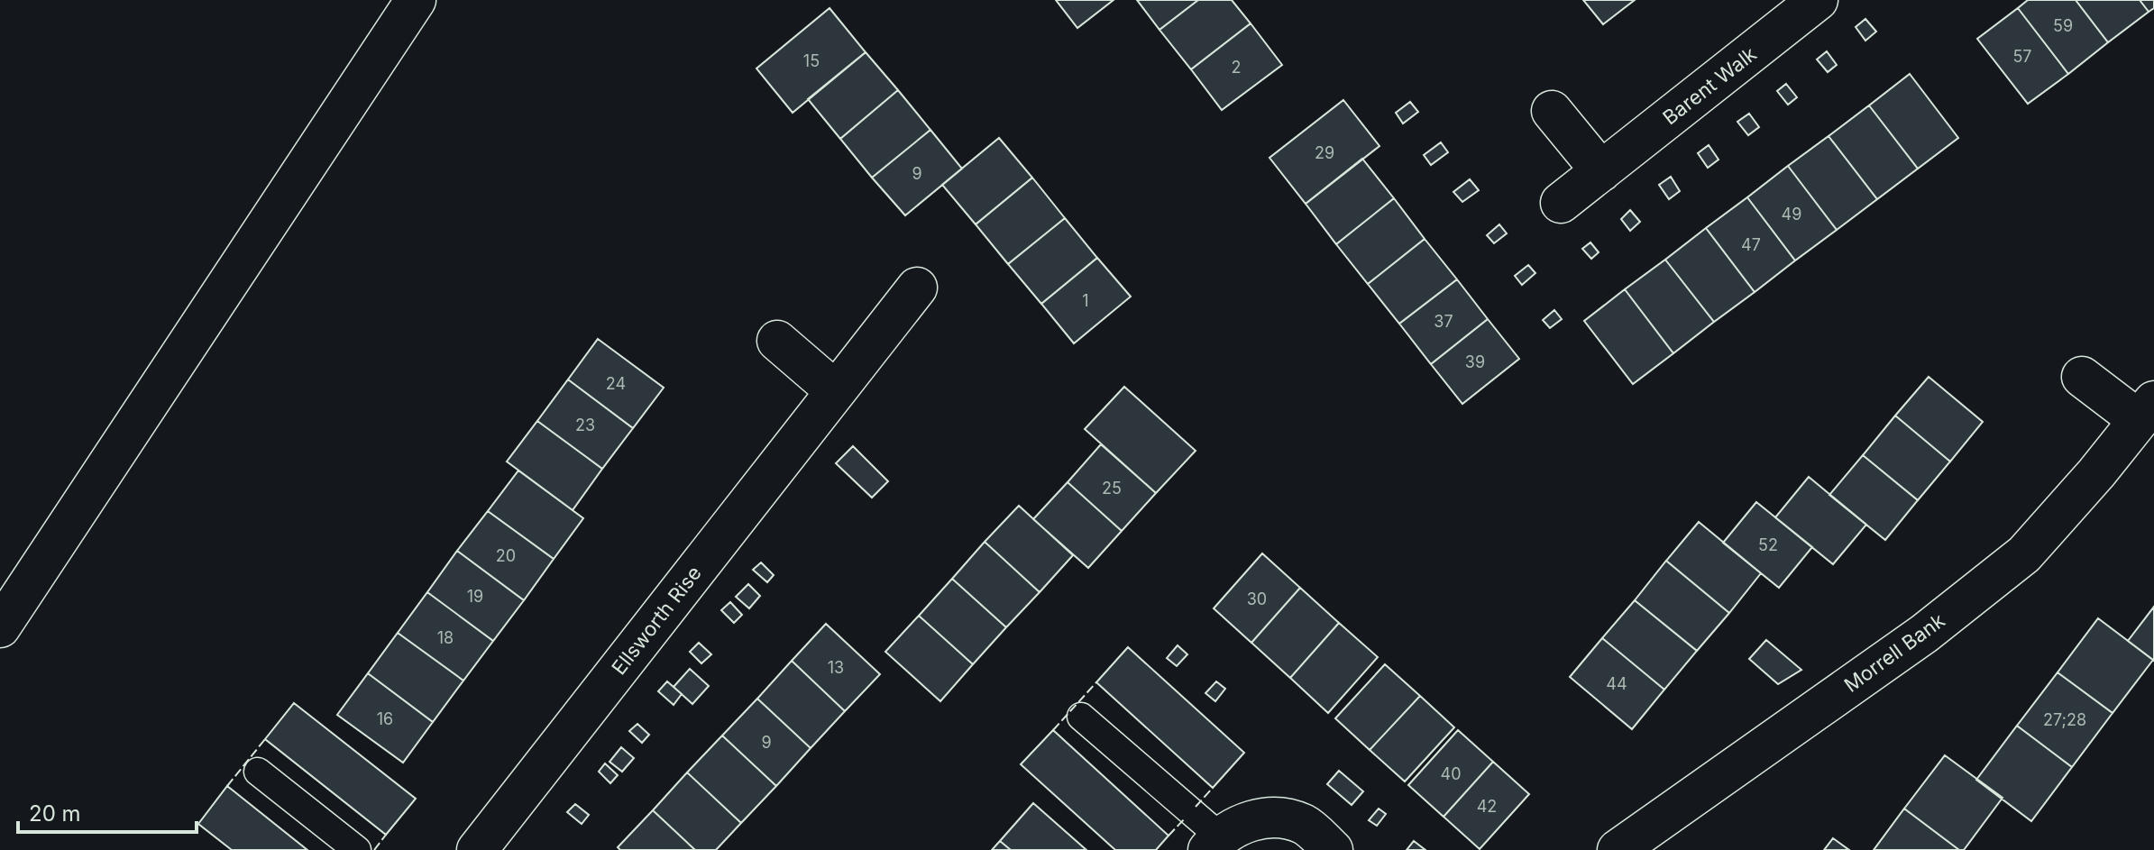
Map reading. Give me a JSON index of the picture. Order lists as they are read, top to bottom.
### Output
{
  "streets": {
    "street": ["Barent Walk", "Ellsworth Rise", "Morrell Bank"]
  },
  "house_numbers": [
    "59",
    "57",
    "15",
    "2",
    "29",
    "9",
    "49",
    "47",
    "1",
    "37",
    "39",
    "24",
    "23",
    "25",
    "52",
    "20",
    "19",
    "30",
    "18",
    "13",
    "44",
    "16",
    "27;28",
    "9",
    "40",
    "42"
  ],
  "scale_bar": "20 m"
}
